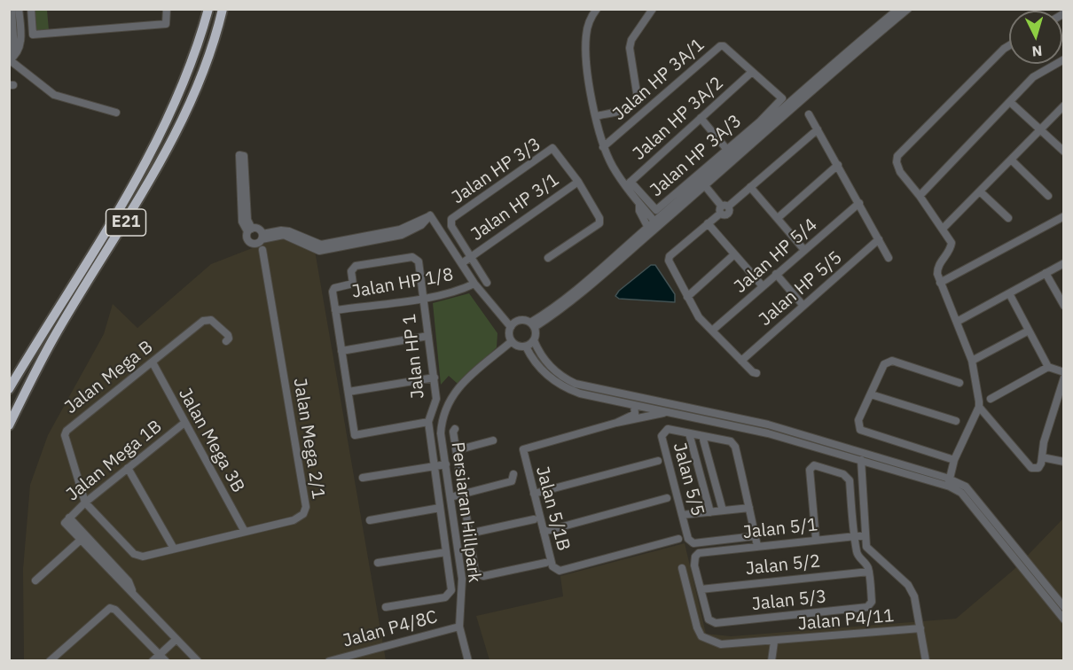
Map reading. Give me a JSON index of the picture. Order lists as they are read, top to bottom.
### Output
{
  "streets": {
    "highway": ["E21"],
    "street": [
      "Jalan HP 3A/1",
      "Jalan HP 3A/2",
      "Jalan HP 3A/3",
      "Jalan HP 3/3",
      "Jalan HP 3/1",
      "Jalan HP 5/4",
      "Jalan HP 1/8",
      "Jalan HP 5/5",
      "Jalan HP 1",
      "Jalan Mega B",
      "Jalan Mega 2/1",
      "Jalan Mega 3B",
      "Jalan Mega 1B",
      "Jalan 5/5",
      "Jalan 5/1B",
      "Persiaran Hillpark",
      "Jalan 5/1",
      "Jalan 5/2",
      "Jalan 5/3",
      "Jalan P4/11",
      "Jalan P4/8C"
    ]
  },
  "crossings": [
    ["Jalan HP 3A/1", "Jalan HP 3A/2"],
    ["Jalan HP 3A/1", "Jalan HP 3A/3"],
    ["Jalan HP 3A/2", "Jalan HP 3A/3"],
    ["Jalan HP 3/3", "Jalan HP 3/1"],
    ["Jalan HP 1/8", "Jalan HP 1"],
    ["Jalan Mega B", "Jalan Mega 2/1"],
    ["Jalan Mega B", "Jalan Mega 3B"],
    ["Jalan Mega B", "Jalan Mega 1B"],
    ["Jalan Mega 2/1", "Jalan Mega 3B"],
    ["Jalan Mega 2/1", "Jalan Mega 1B"],
    ["Jalan Mega 3B", "Jalan Mega 1B"],
    ["Jalan 5/5", "Jalan 5/1"],
    ["Persiaran Hillpark", "Jalan P4/8C"],
    ["Jalan 5/1", "Jalan 5/3"],
    ["Jalan 5/2", "Jalan 5/3"]
  ],
  "north": "bottom"
}
